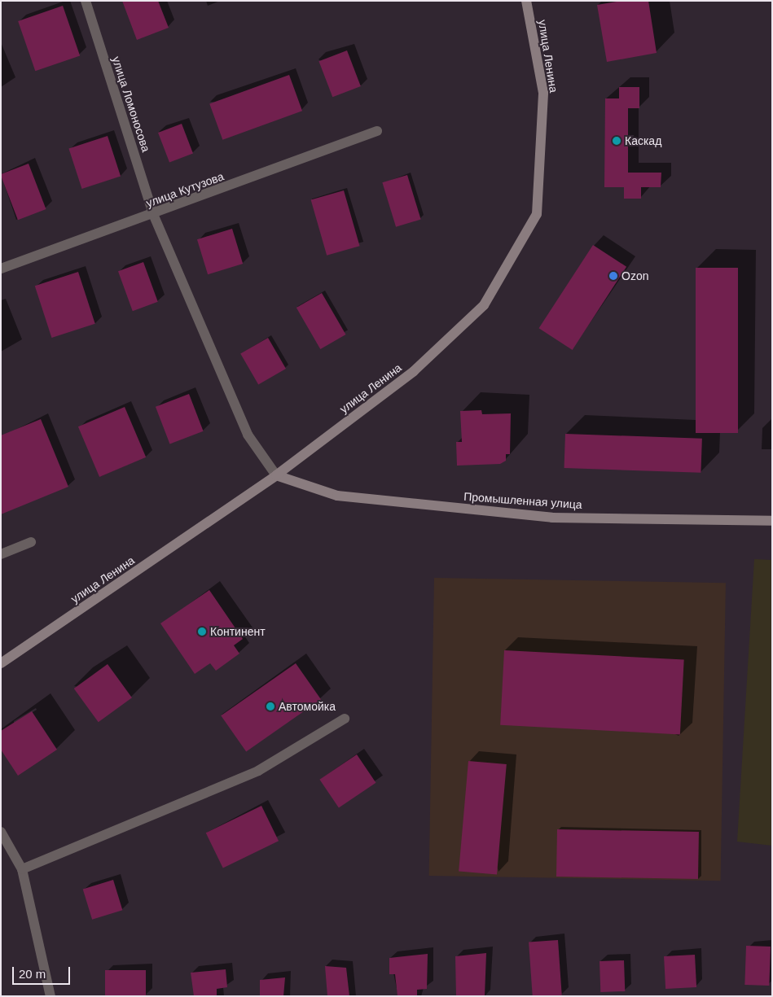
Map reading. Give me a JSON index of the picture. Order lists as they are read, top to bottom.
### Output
{
  "streets": {
    "street": [
      "улица Ленина",
      "улица Ломоносова",
      "улица Кутузова",
      "Промышленная улица"
    ]
  },
  "crossings": [
    ["улица Ленина", "улица Ломоносова"],
    ["улица Ленина", "Промышленная улица"],
    ["улица Ломоносова", "улица Кутузова"],
    ["улица Ломоносова", "Промышленная улица"]
  ],
  "places": [
    "Каскад",
    "Ozon",
    "Континент",
    "Автомойка"
  ],
  "scale_bar": "20 m"
}
